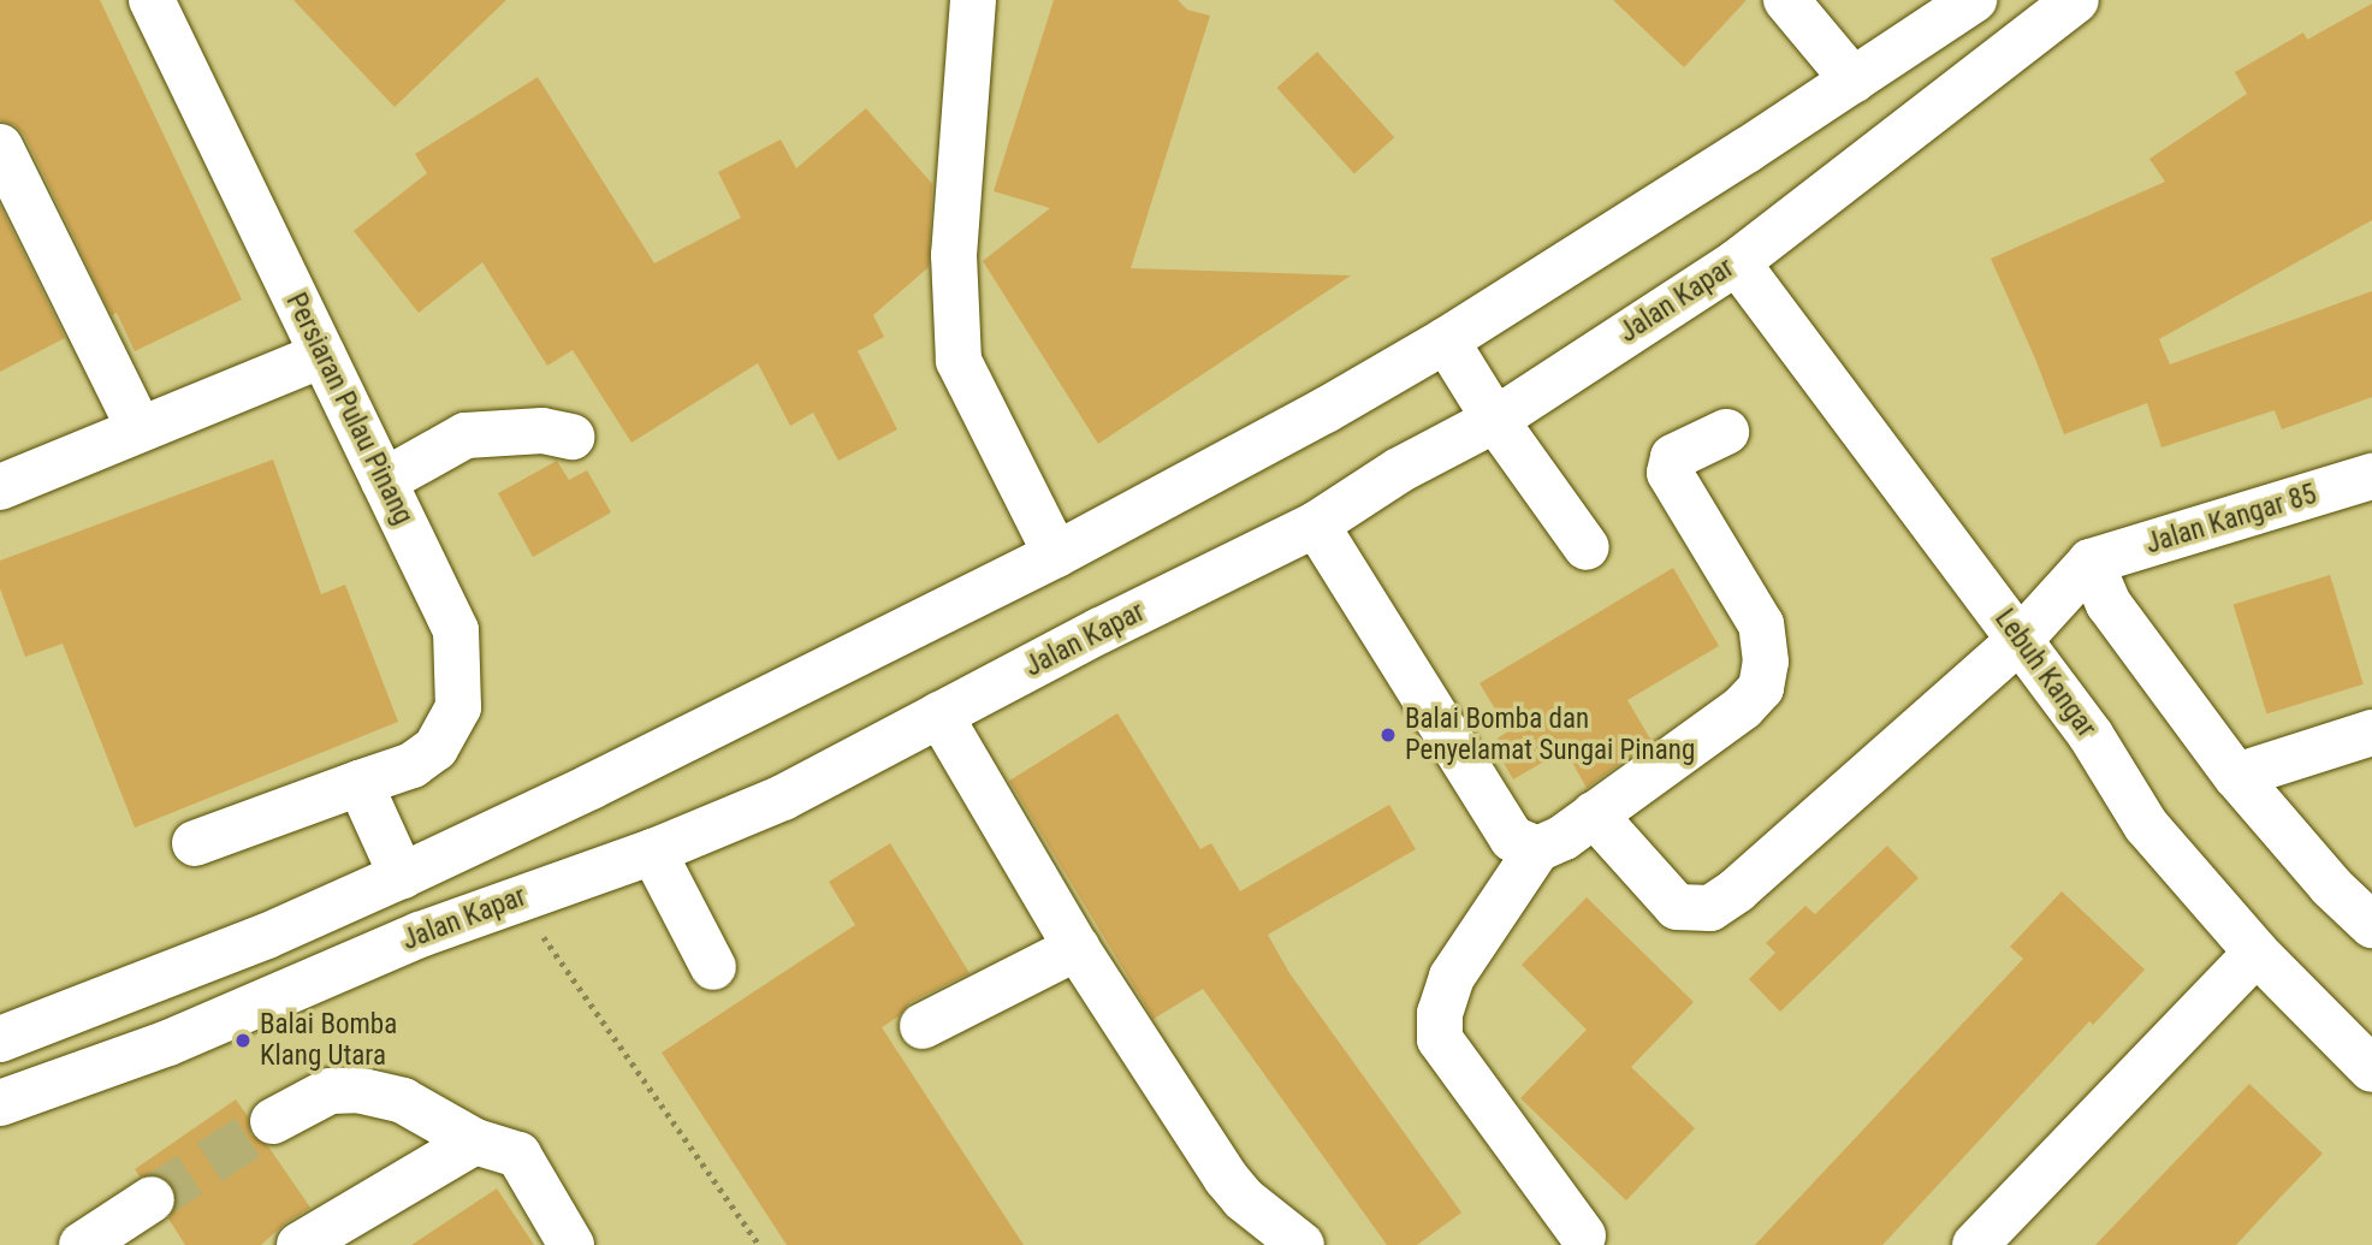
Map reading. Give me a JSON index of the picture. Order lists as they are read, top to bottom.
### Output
{
  "streets": {
    "main road": [
      "Jalan Kapar",
      "Persiaran Pulau Pinang",
      "Jalan Kangar 85",
      "Lebuh Kangar"
    ]
  },
  "crossings": [
    ["Jalan Kapar", "Lebuh Kangar"]
  ],
  "places": ["Balai Bomba dan Penyelamat Sungai Pinang", "Balai Bomba Klang Utara"]
}
